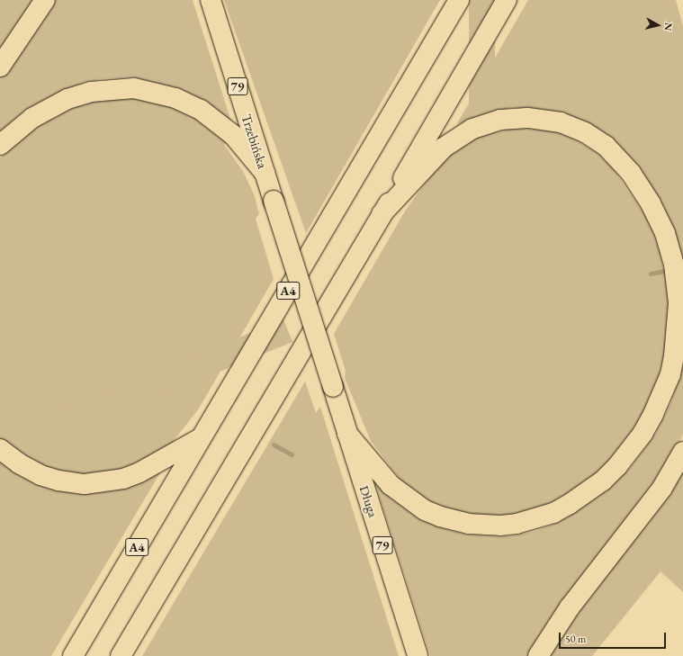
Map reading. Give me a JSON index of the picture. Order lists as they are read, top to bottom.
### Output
{
  "streets": {
    "main road": [
      "79",
      "Trzebińska",
      "A4",
      "Długa"
    ]
  },
  "crossings": [
    ["Trzebińska", "Długa"]
  ],
  "scale_bar": "50 m",
  "north": "right"
}
